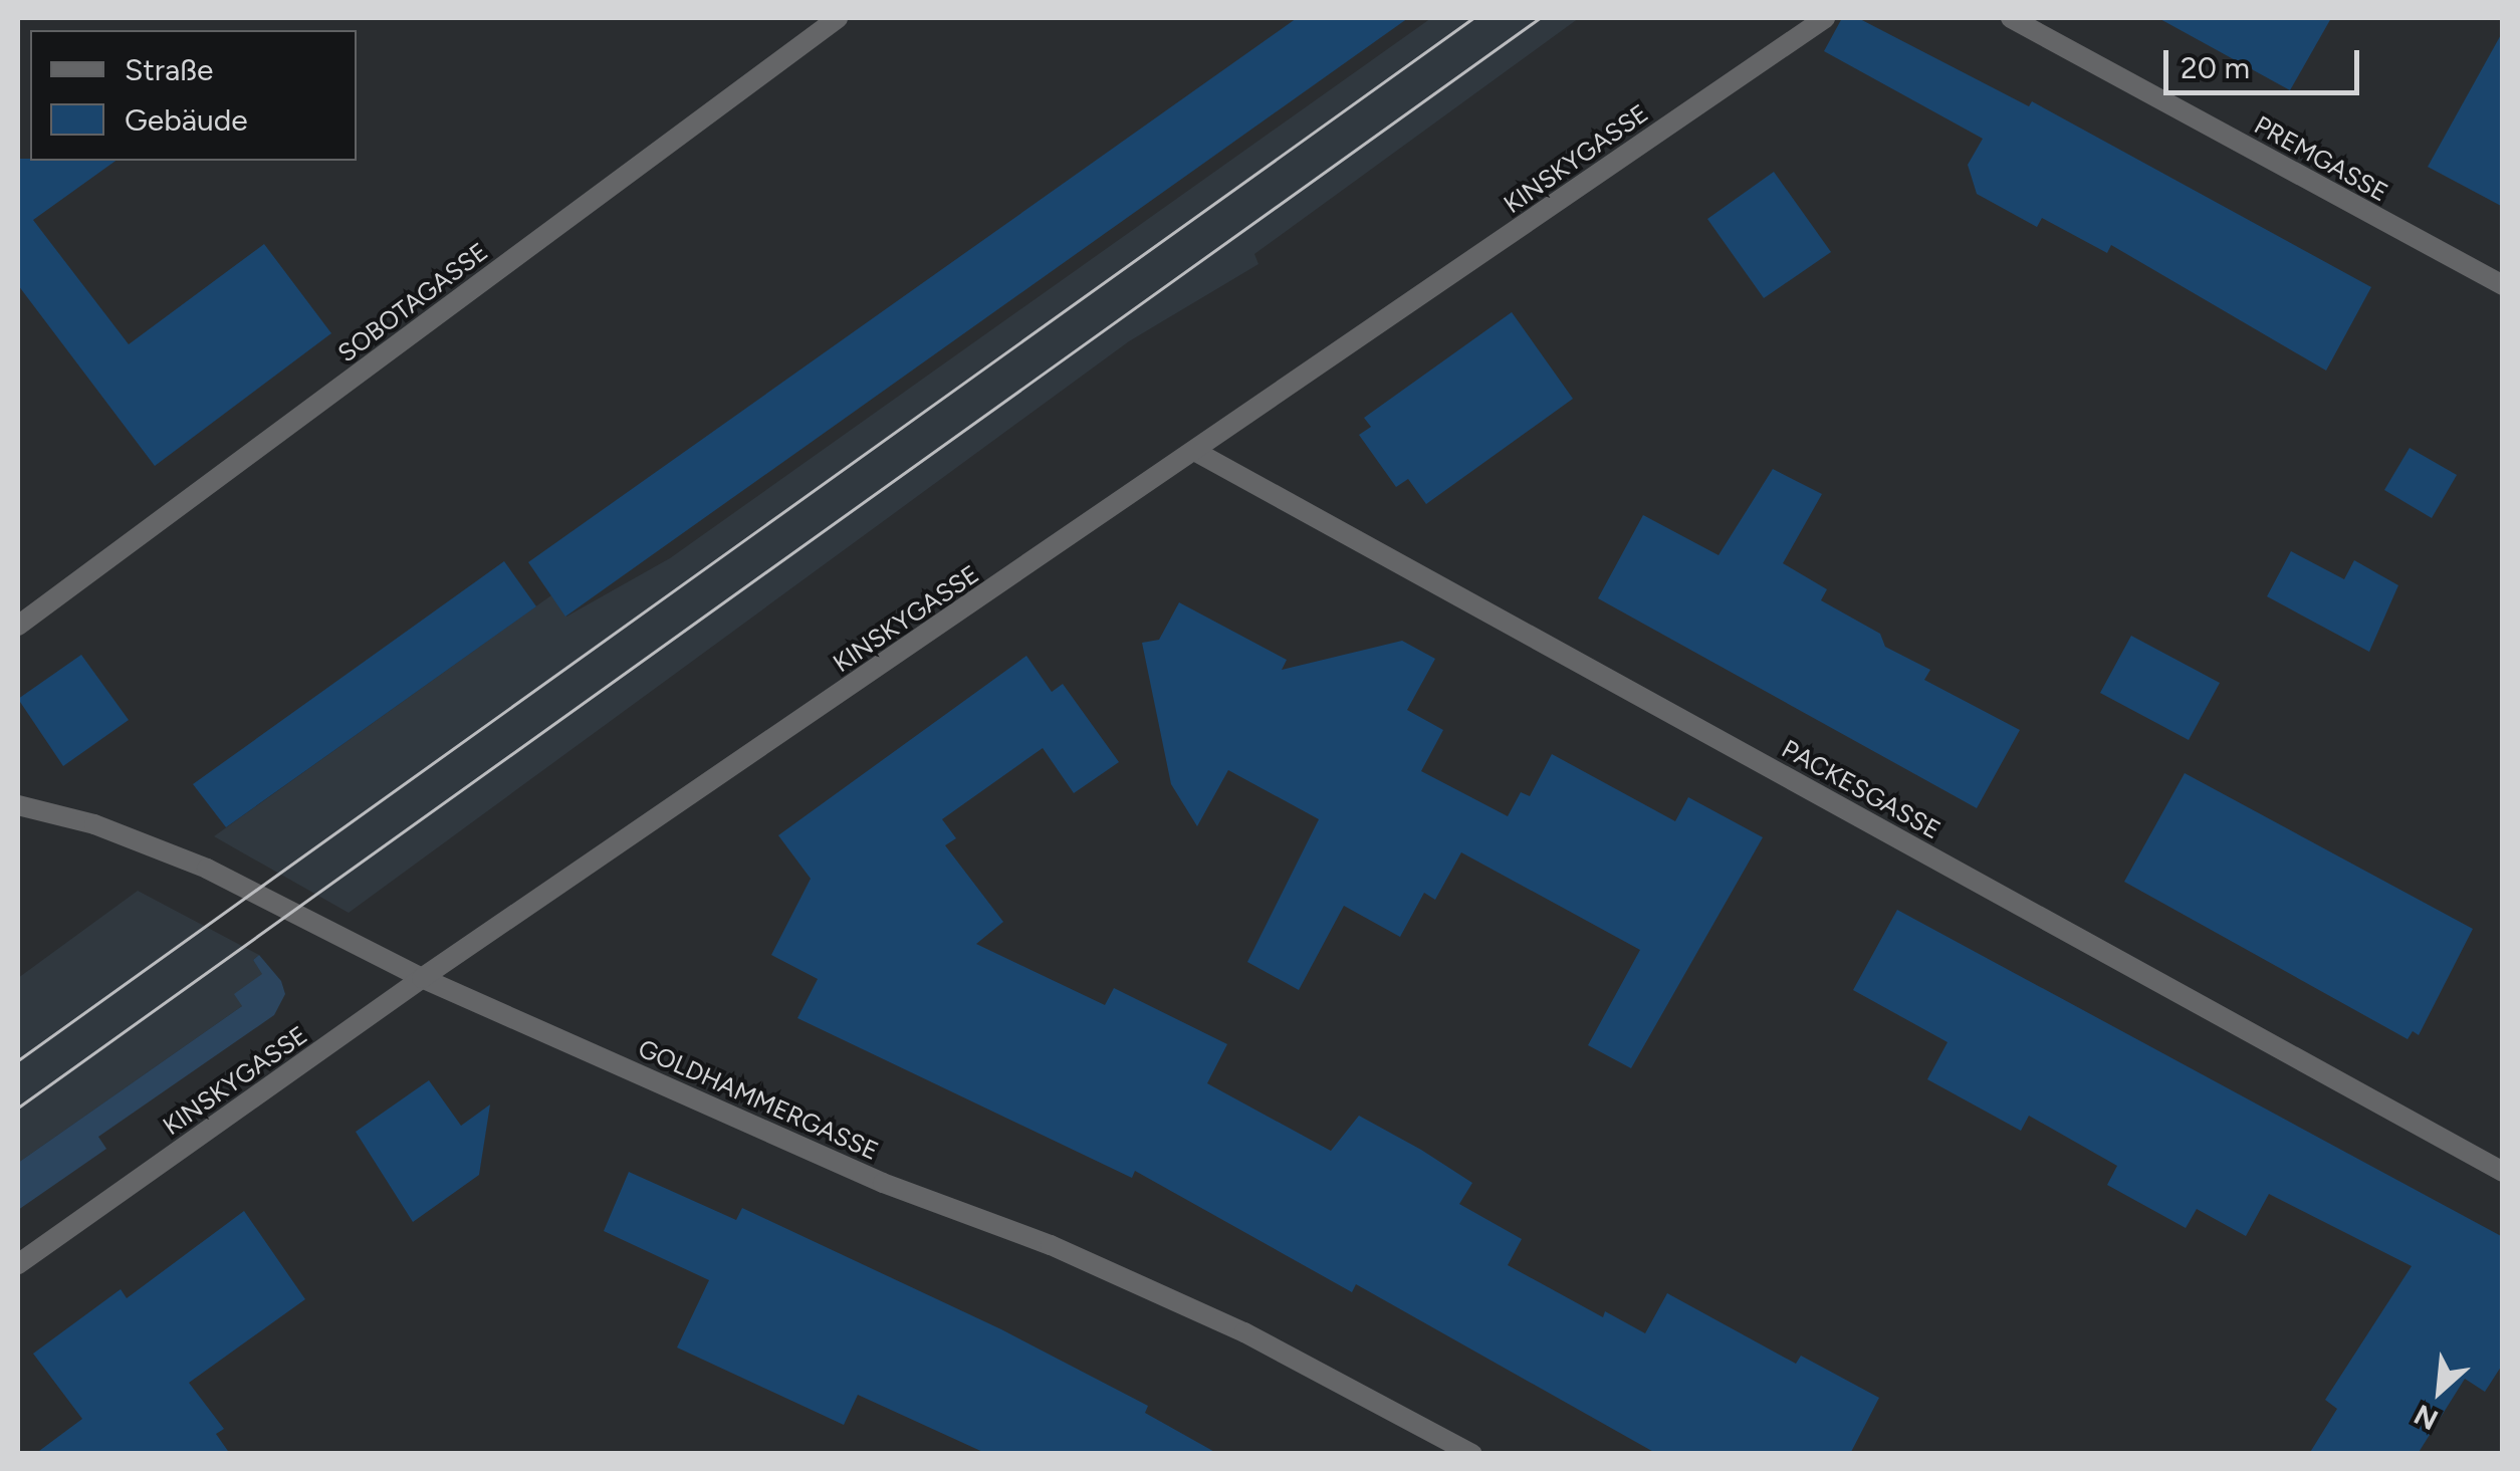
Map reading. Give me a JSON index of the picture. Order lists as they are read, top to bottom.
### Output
{
  "streets": {
    "street": [
      "KINSKYGASSE",
      "PREMGASSE",
      "SOBOTAGASSE",
      "PACKESGASSE",
      "GOLDHAMMERGASSE"
    ]
  },
  "crossings": [
    ["KINSKYGASSE", "PACKESGASSE"],
    ["KINSKYGASSE", "GOLDHAMMERGASSE"]
  ],
  "legend": ["Straße", "Gebäude"],
  "scale_bar": "20 m",
  "north": "bottom left"
}
